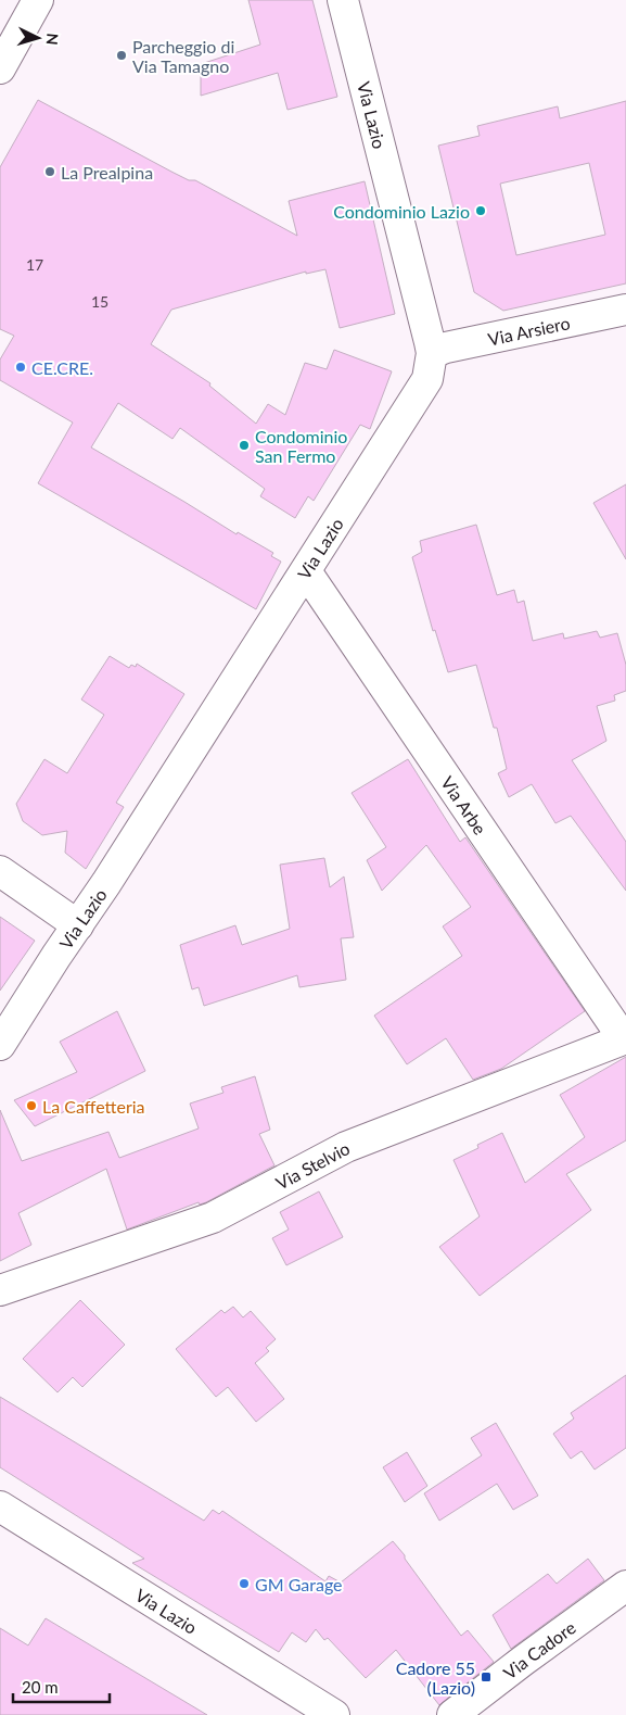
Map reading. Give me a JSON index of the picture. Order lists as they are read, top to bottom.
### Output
{
  "streets": {
    "street": [
      "Via Lazio",
      "Via Arsiero",
      "Via Arbe",
      "Via Stelvio",
      "Via Cadore"
    ]
  },
  "crossings": [
    ["Via Lazio", "Via Arsiero"],
    ["Via Lazio", "Via Arbe"],
    ["Via Arbe", "Via Stelvio"]
  ],
  "places": {
    "other": [
      "Parcheggio di Via Tamagno",
      "La Prealpina",
      "Condominio Lazio",
      "CE.CRE.",
      "Condominio San Fermo",
      "La Caffetteria",
      "GM Garage"
    ],
    "transit": ["Cadore 55 (Lazio)"]
  },
  "house_numbers": ["17", "15"],
  "scale_bar": "20 m",
  "north": "right"
}
